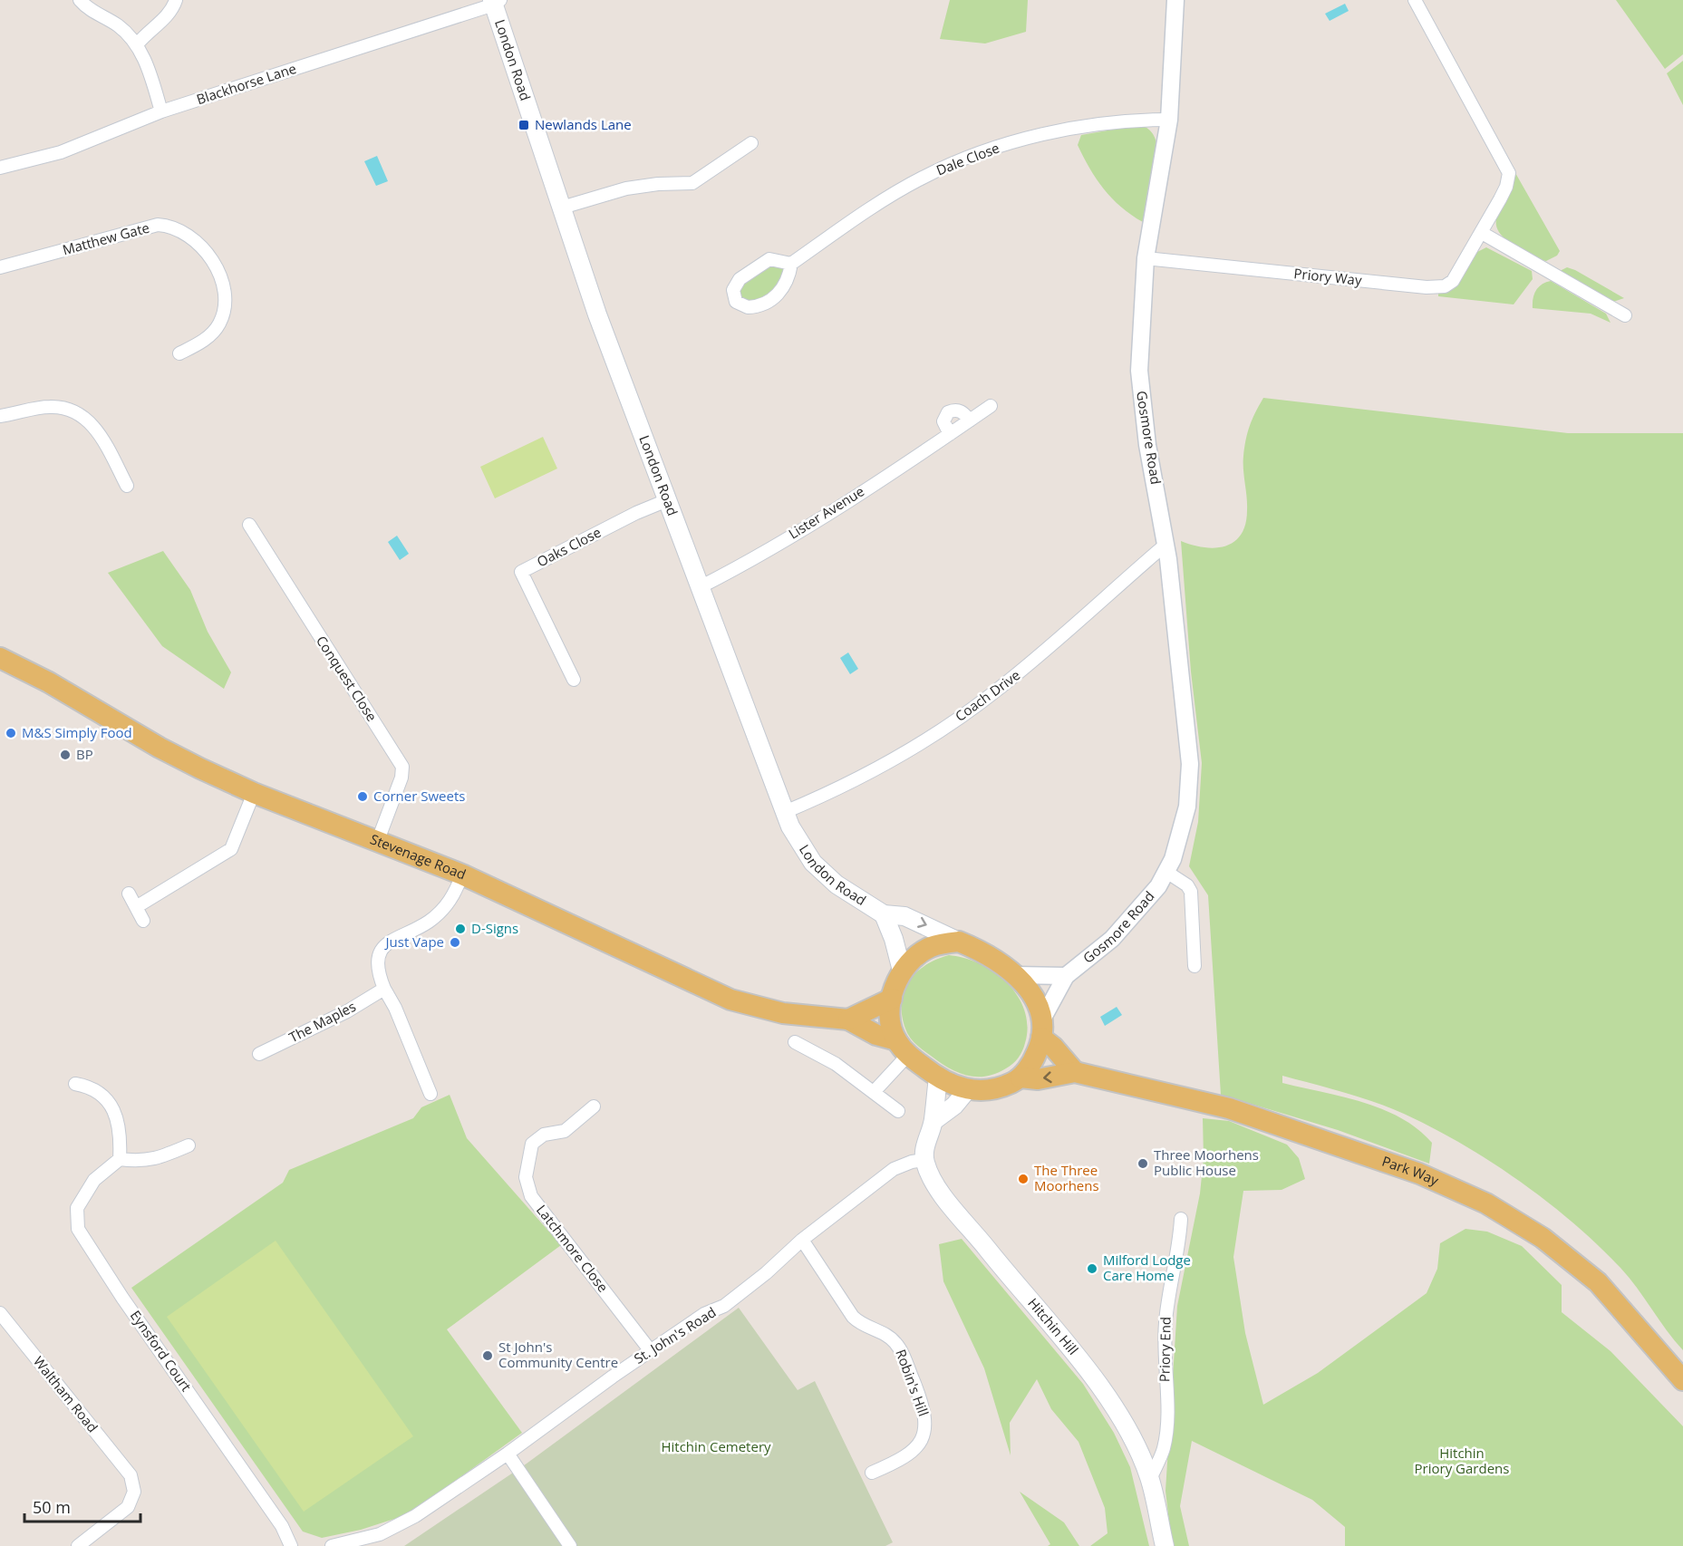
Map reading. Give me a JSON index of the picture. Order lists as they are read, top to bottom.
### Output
{
  "streets": {
    "main road": [
      "London Road",
      "Stevenage Road",
      "Park Way",
      "Hitchin Hill"
    ],
    "street": [
      "Blackhorse Lane",
      "Dale Close",
      "Matthew Gate",
      "Priory Way",
      "Gosmore Road",
      "Lister Avenue",
      "Oaks Close",
      "Conquest Close",
      "Coach Drive",
      "The Maples",
      "Latchmore Close",
      "St. John's Road",
      "Priory End",
      "Eynsford Court",
      "Robin's Hill",
      "Waltham Road"
    ]
  },
  "crossings": [
    ["London Road", "Blackhorse Lane"],
    ["London Road", "Gosmore Road"],
    ["London Road", "Lister Avenue"],
    ["London Road", "Oaks Close"],
    ["London Road", "Coach Drive"],
    ["London Road", "Stevenage Road"],
    ["London Road", "Park Way"],
    ["Dale Close", "Gosmore Road"],
    ["Priory Way", "Gosmore Road"],
    ["Gosmore Road", "Coach Drive"],
    ["Gosmore Road", "Stevenage Road"],
    ["Gosmore Road", "Park Way"],
    ["Conquest Close", "Stevenage Road"],
    ["Stevenage Road", "Park Way"],
    ["Latchmore Close", "St. John's Road"],
    ["Hitchin Hill", "St. John's Road"],
    ["Hitchin Hill", "Priory End"],
    ["St. John's Road", "Robin's Hill"]
  ],
  "parks": ["Hitchin Cemetery", "Hitchin Priory Gardens"],
  "places": {
    "transit": ["Newlands Lane"],
    "other": [
      "M&S Simply Food",
      "BP",
      "Corner Sweets",
      "D-Signs",
      "Just Vape",
      "Three Moorhens Public House",
      "The Three Moorhens",
      "Milford Lodge Care Home",
      "St John's Community Centre"
    ]
  },
  "scale_bar": "50 m"
}
